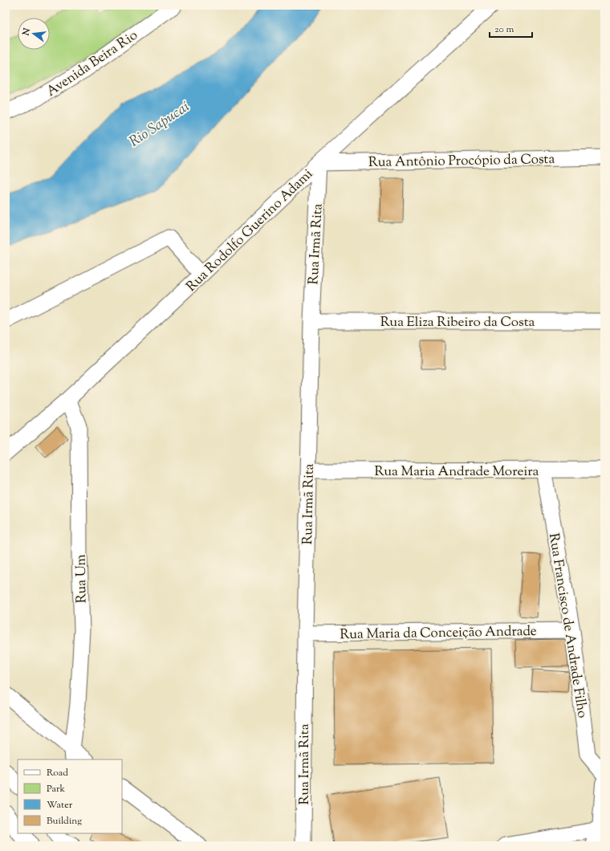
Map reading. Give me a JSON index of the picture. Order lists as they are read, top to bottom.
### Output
{
  "streets": {
    "street": [
      "Avenida Beira Rio",
      "Rua Antônio Procópio da Costa",
      "Rua Rodolfo Guerino Adami",
      "Rua Irmã Rita",
      "Rua Eliza Ribeiro da Costa",
      "Rua Maria Andrade Moreira",
      "Rua Um",
      "Rua Francisco de Andrade Filho",
      "Rua Maria da Conceição Andrade"
    ]
  },
  "crossings": [
    ["Rua Antônio Procópio da Costa", "Rua Rodolfo Guerino Adami"],
    ["Rua Antônio Procópio da Costa", "Rua Irmã Rita"],
    ["Rua Rodolfo Guerino Adami", "Rua Irmã Rita"],
    ["Rua Rodolfo Guerino Adami", "Rua Um"],
    ["Rua Irmã Rita", "Rua Eliza Ribeiro da Costa"],
    ["Rua Irmã Rita", "Rua Maria Andrade Moreira"],
    ["Rua Irmã Rita", "Rua Maria da Conceição Andrade"],
    ["Rua Maria Andrade Moreira", "Rua Francisco de Andrade Filho"],
    ["Rua Francisco de Andrade Filho", "Rua Maria da Conceição Andrade"]
  ],
  "water": ["Rio Sapucaí"],
  "legend": [
    "Road",
    "Park",
    "Water",
    "Building"
  ],
  "scale_bar": "20 m",
  "north": "left"
}
